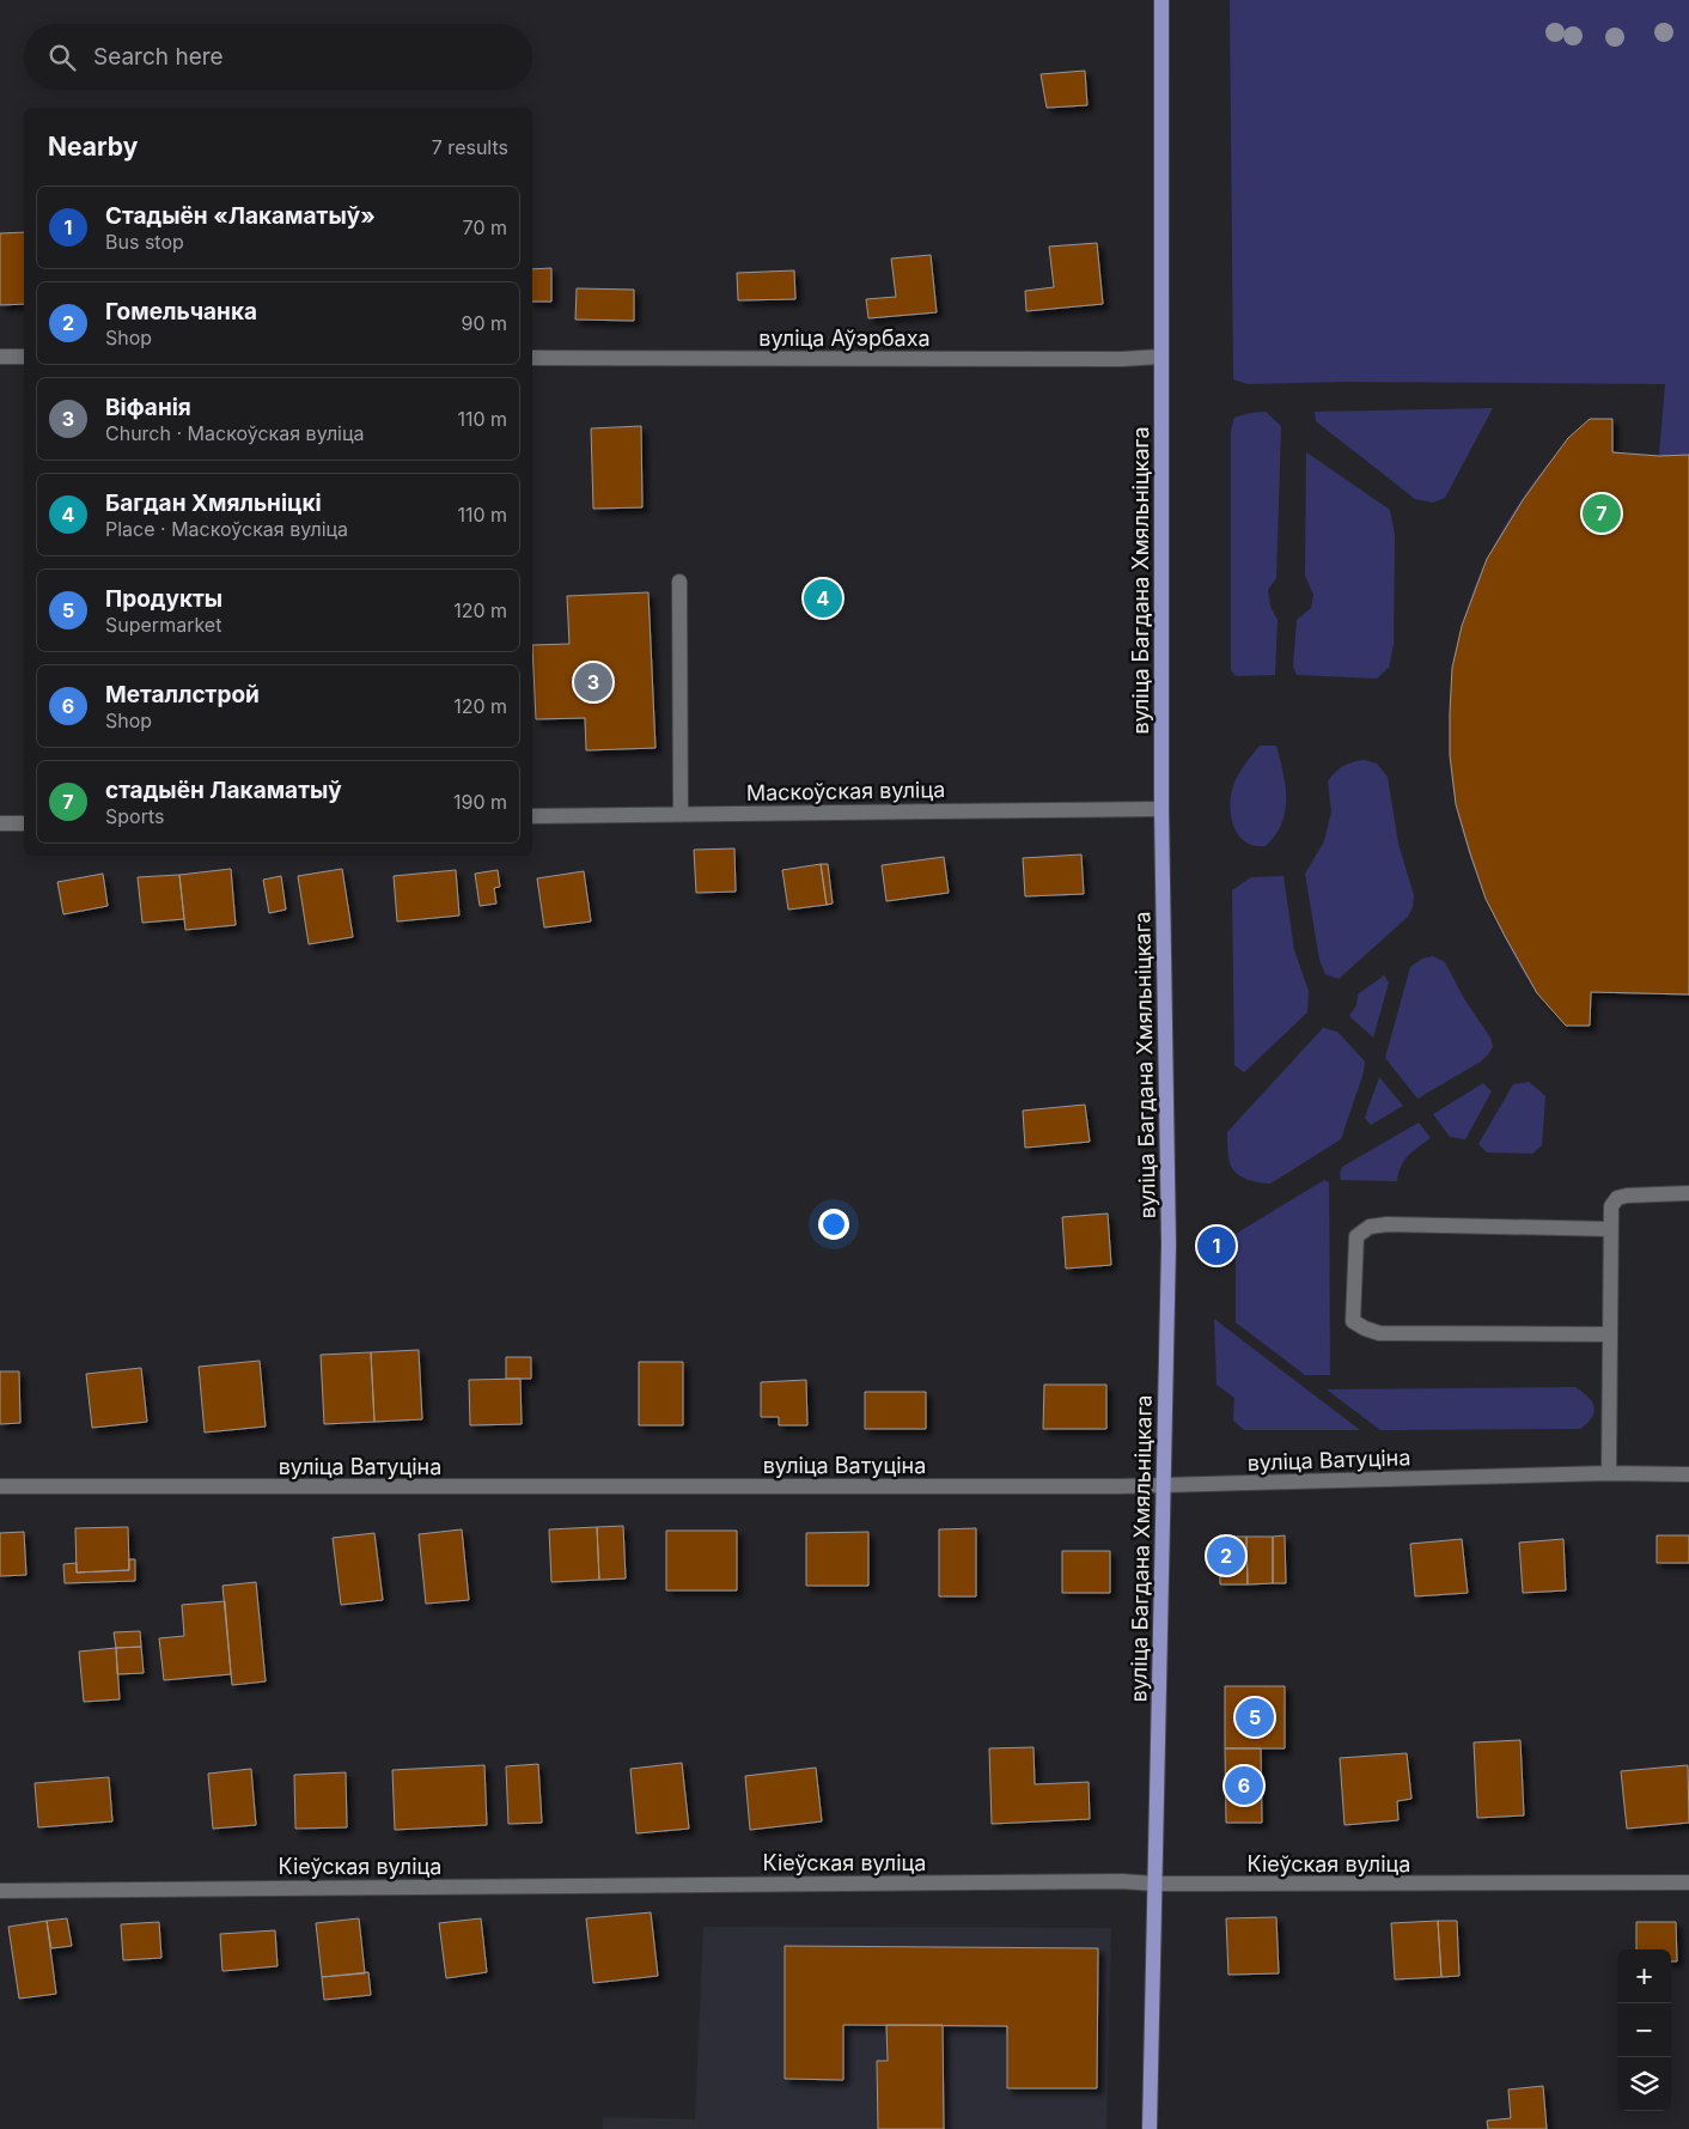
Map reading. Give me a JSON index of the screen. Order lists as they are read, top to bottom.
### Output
{
  "streets": {
    "main road": ["вуліца Багдана Хмяльніцкага"],
    "street": [
      "вуліца Аўэрбаха",
      "Маскоўская вуліца",
      "вуліца Ватуціна",
      "Кіеўская вуліца"
    ]
  },
  "crossings": [
    ["вуліца Аўэрбаха", "вуліца Багдана Хмяльніцкага"],
    ["вуліца Багдана Хмяльніцкага", "Маскоўская вуліца"],
    ["вуліца Багдана Хмяльніцкага", "вуліца Ватуціна"],
    ["вуліца Багдана Хмяльніцкага", "Кіеўская вуліца"]
  ],
  "page": {
    "search": "Search here",
    "heading": ["Nearby", "7 results"],
    "list": [
      {
        "mark": "1",
        "name": "Стадыён «Лакаматыў»",
        "note": "Bus stop",
        "value": "70 m"
      },
      {
        "mark": "2",
        "name": "Гомельчанка",
        "note": "Shop",
        "value": "90 m"
      },
      {
        "mark": "3",
        "name": "Віфанія",
        "note": "Church · Маскоўская вуліца",
        "value": "110 m"
      },
      {
        "mark": "4",
        "name": "Багдан Хмяльніцкі",
        "note": "Place · Маскоўская вуліца",
        "value": "110 m"
      },
      {
        "mark": "5",
        "name": "Продукты",
        "note": "Supermarket",
        "value": "120 m"
      },
      {
        "mark": "6",
        "name": "Металлстрой",
        "note": "Shop",
        "value": "120 m"
      },
      {
        "mark": "7",
        "name": "стадыён Лакаматыў",
        "note": "Sports",
        "value": "190 m"
      }
    ],
    "pins": [
      "7",
      "4",
      "3",
      "1",
      "2",
      "5",
      "6"
    ],
    "map_buttons": ["+", "−"]
  }
}
